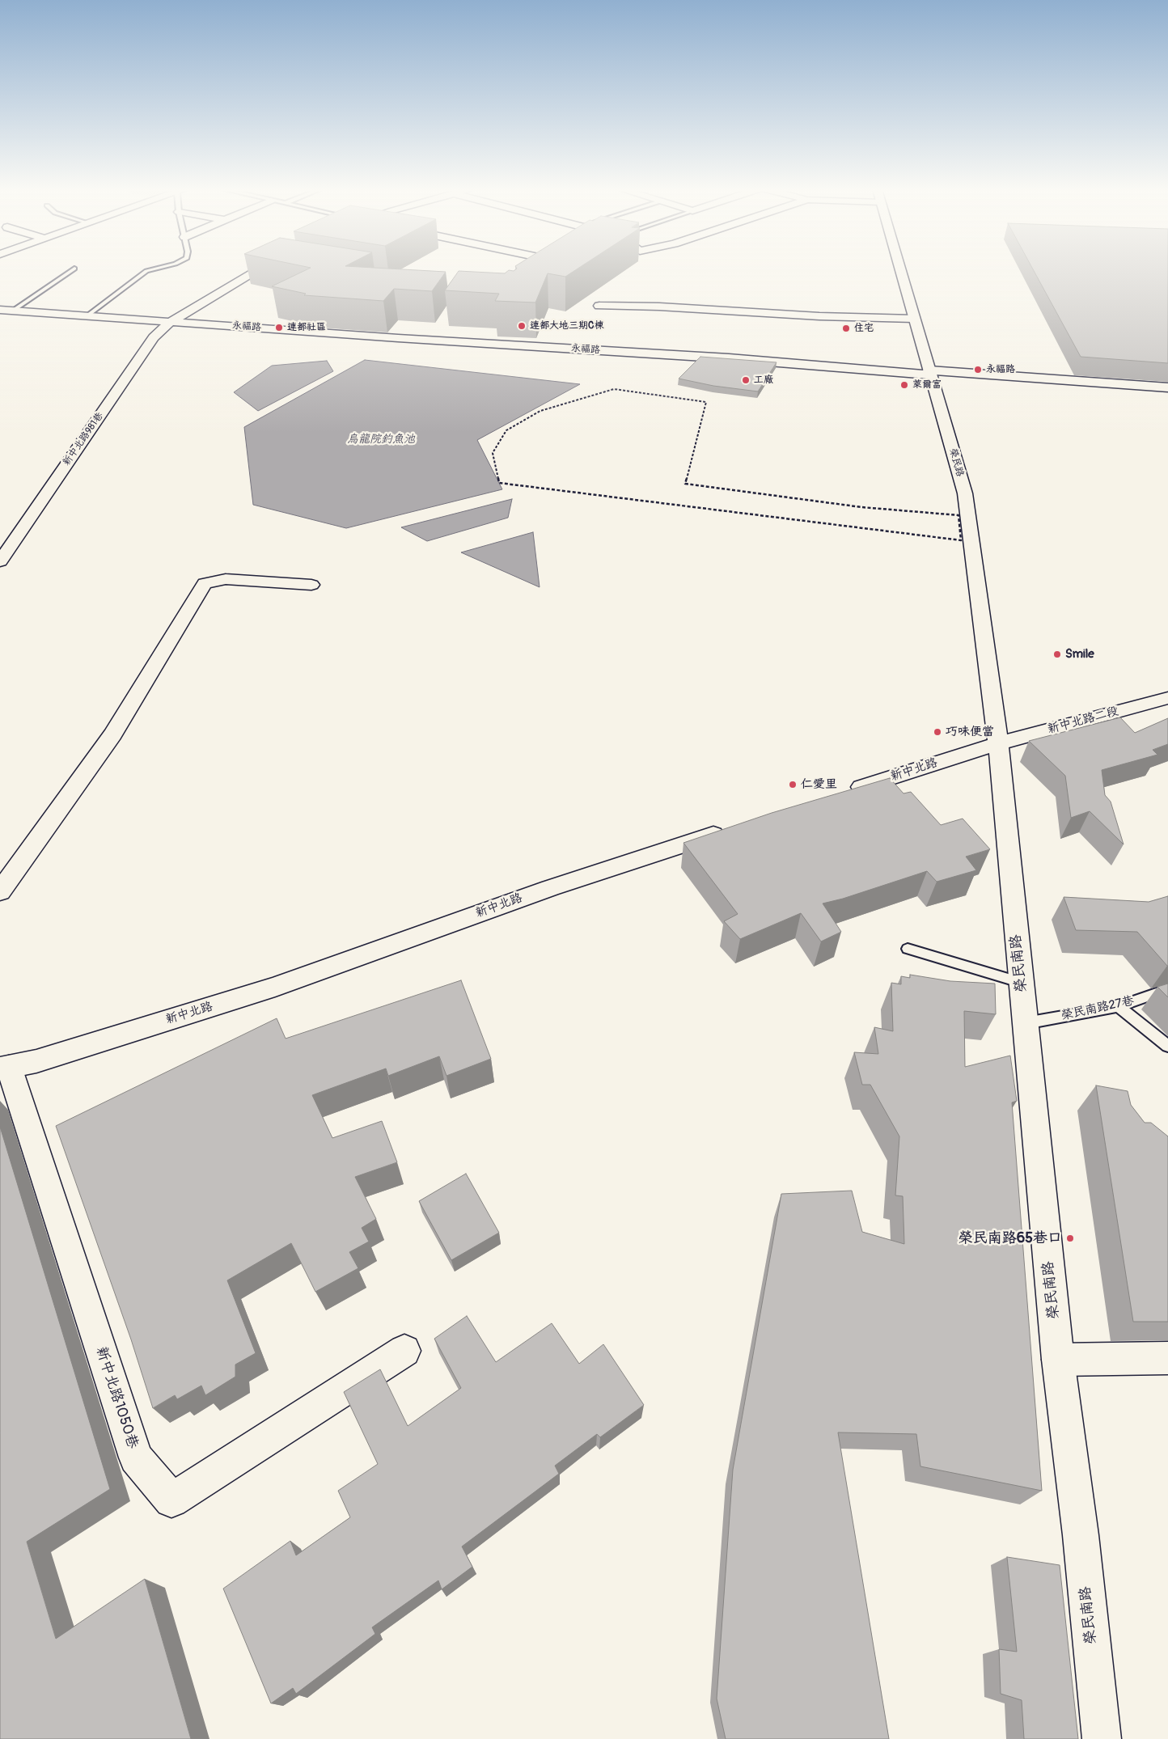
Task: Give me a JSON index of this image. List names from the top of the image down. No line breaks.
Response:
{"streets":{"street":["永福路","新中北路981巷","榮民路","新中北路二段","新中北路","榮民南路","新中北路1050巷"],"lane":["榮民南路27巷"]},"crossings":[["永福路","新中北路981巷"],["永福路","榮民路"],["榮民路","新中北路二段"],["榮民路","新中北路"],["榮民路","榮民南路"],["新中北路二段","新中北路"],["新中北路二段","榮民南路"],["新中北路","榮民南路"],["新中北路","新中北路1050巷"],["榮民南路","榮民南路27巷"]],"water":["烏龍院釣魚池"],"places":["連都大地三期C棟","連都社區","住宅","永福路","工廠","萊爾富","Smile","巧味便當","仁愛里","榮民南路65巷口"]}
